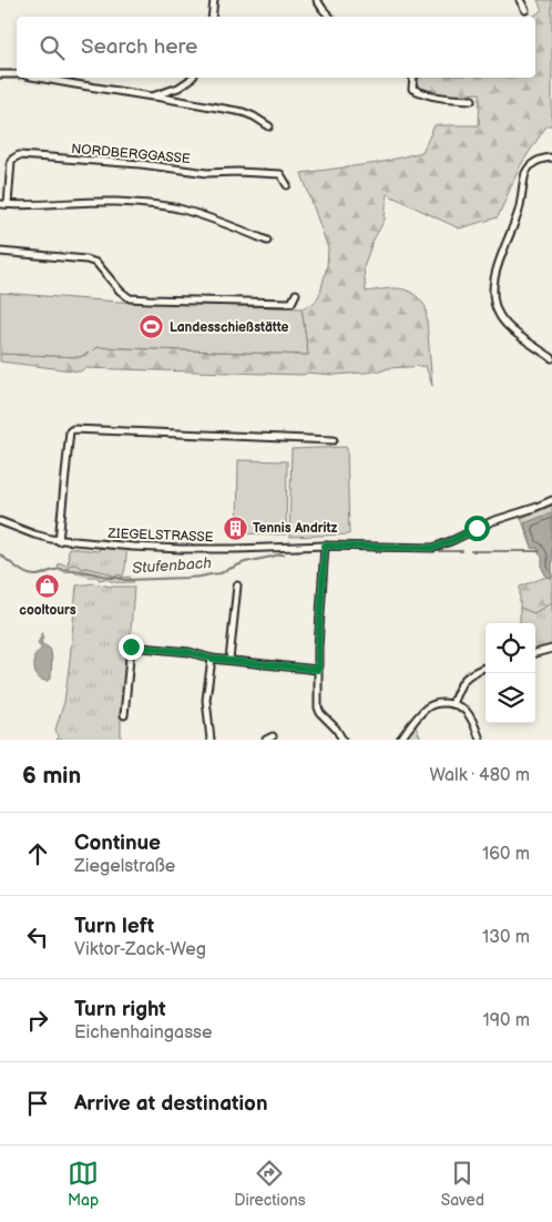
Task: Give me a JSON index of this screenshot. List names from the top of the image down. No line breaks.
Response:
{"streets":{"street":["NORDBERGGASSE","ZIEGELSTRASSE"]},"water":["Stufenbach"],"places":{"sports":["Landesschießstätte"],"building":["Tennis Andritz"],"shop":["cooltours"]},"page":{"search":"Search here","heading":["6 min","Walk · 480 m"],"list":[["Continue","Ziegelstraße","160 m"],["Turn left","Viktor-Zack-Weg","130 m"],["Turn right","Eichenhaingasse","190 m"],"Arrive at destination"],"nav":["Map","Directions","Saved"]}}
